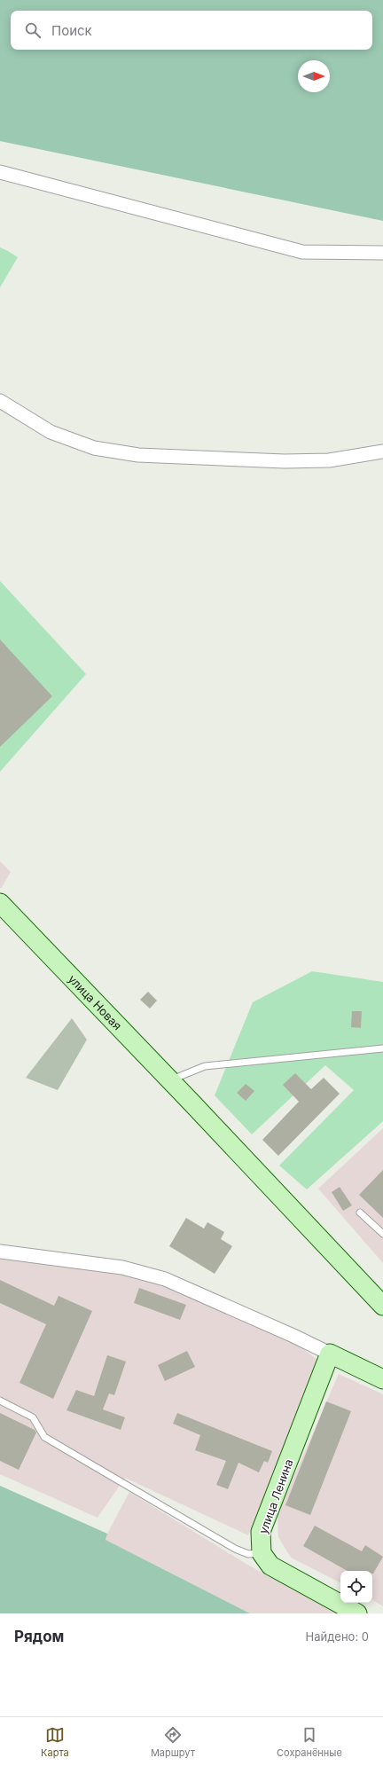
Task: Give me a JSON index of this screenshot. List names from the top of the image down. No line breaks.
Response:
{"streets":{"street":["улица Новая","улица Ленина"]},"north":"right","page":{"search":"Поиск","heading":["Рядом","Найдено: 0"],"nav":["Карта","Маршрут","Сохранённые"]}}
